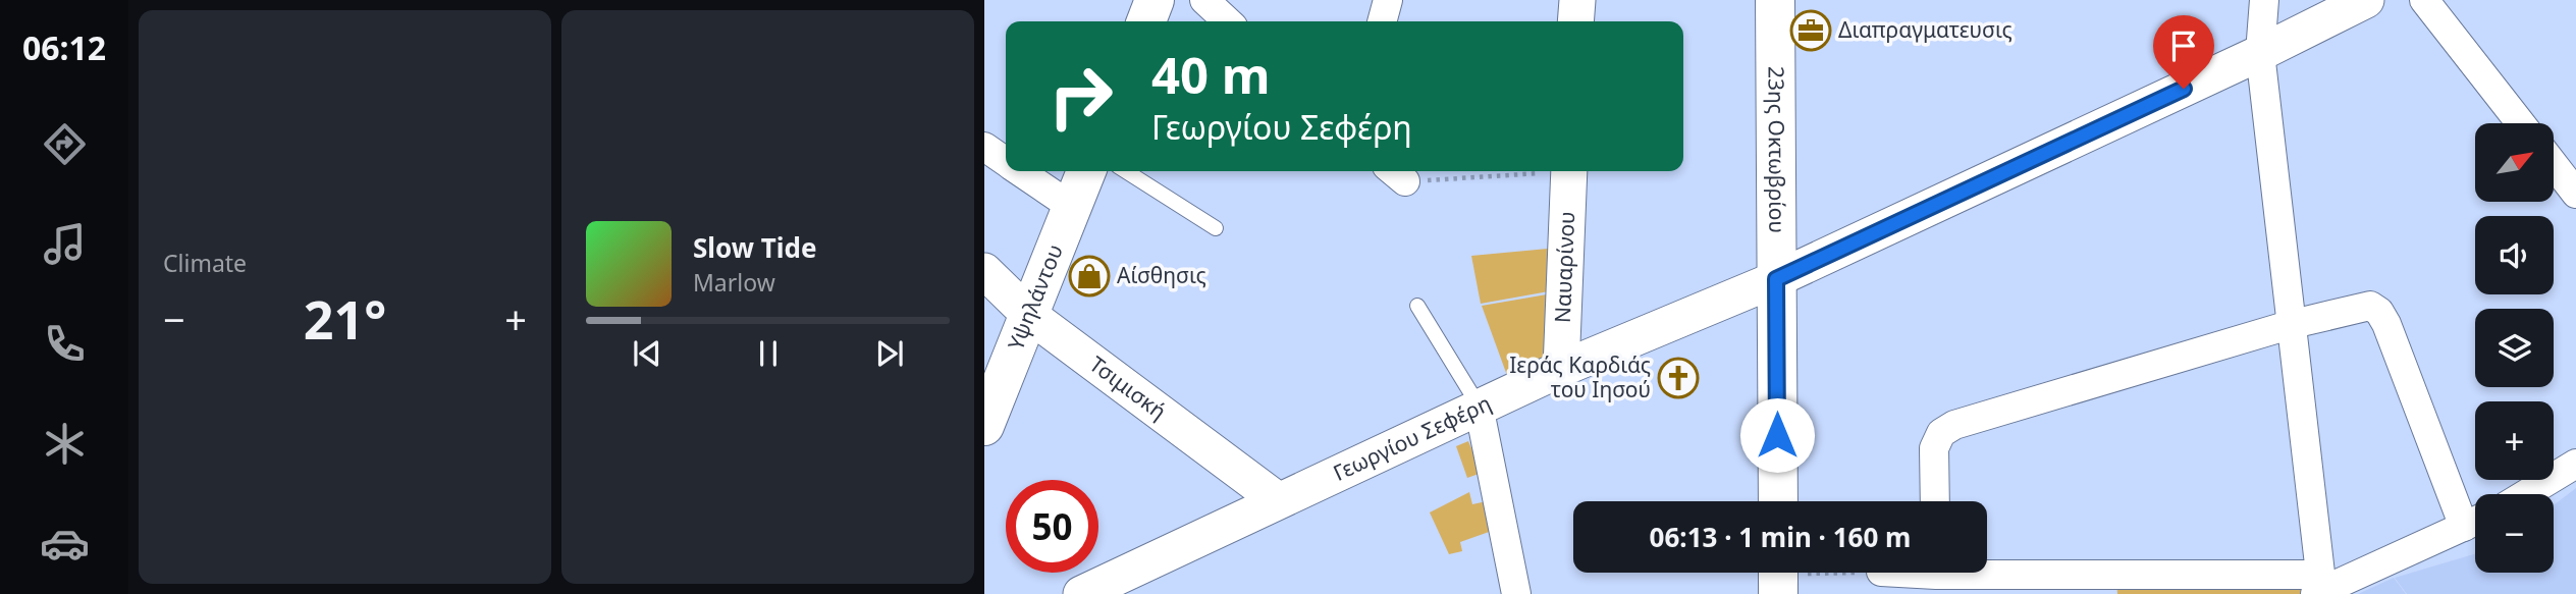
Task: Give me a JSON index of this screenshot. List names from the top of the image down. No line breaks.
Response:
{"streets":{"main road":["23ης Οκτωβρίου","Υψηλάντου"],"street":["Ναυαρίνου","Τσιμισκή","Γεωργίου Σεφέρη"]},"crossings":[["23ης Οκτωβρίου","Γεωργίου Σεφέρη"],["Ναυαρίνου","Γεωργίου Σεφέρη"],["Υψηλάντου","Τσιμισκή"],["Τσιμισκή","Γεωργίου Σεφέρη"]],"places":{"office":["Διαπραγματευσις"],"shop":["Αίσθησις"],"church":["Ιεράς Καρδιάς του Ιησού"]},"north":"top right","page":{"tabs":"06:12","tile":"Climate","turn":["40 m","Γεωργίου Σεφέρη"],"map_buttons":["+","−"],"song":["Slow Tide","Marlow"],"heat":["−","21°","+"],"limit":"50","trip":"06:13 · 1 min · 160 m"}}
